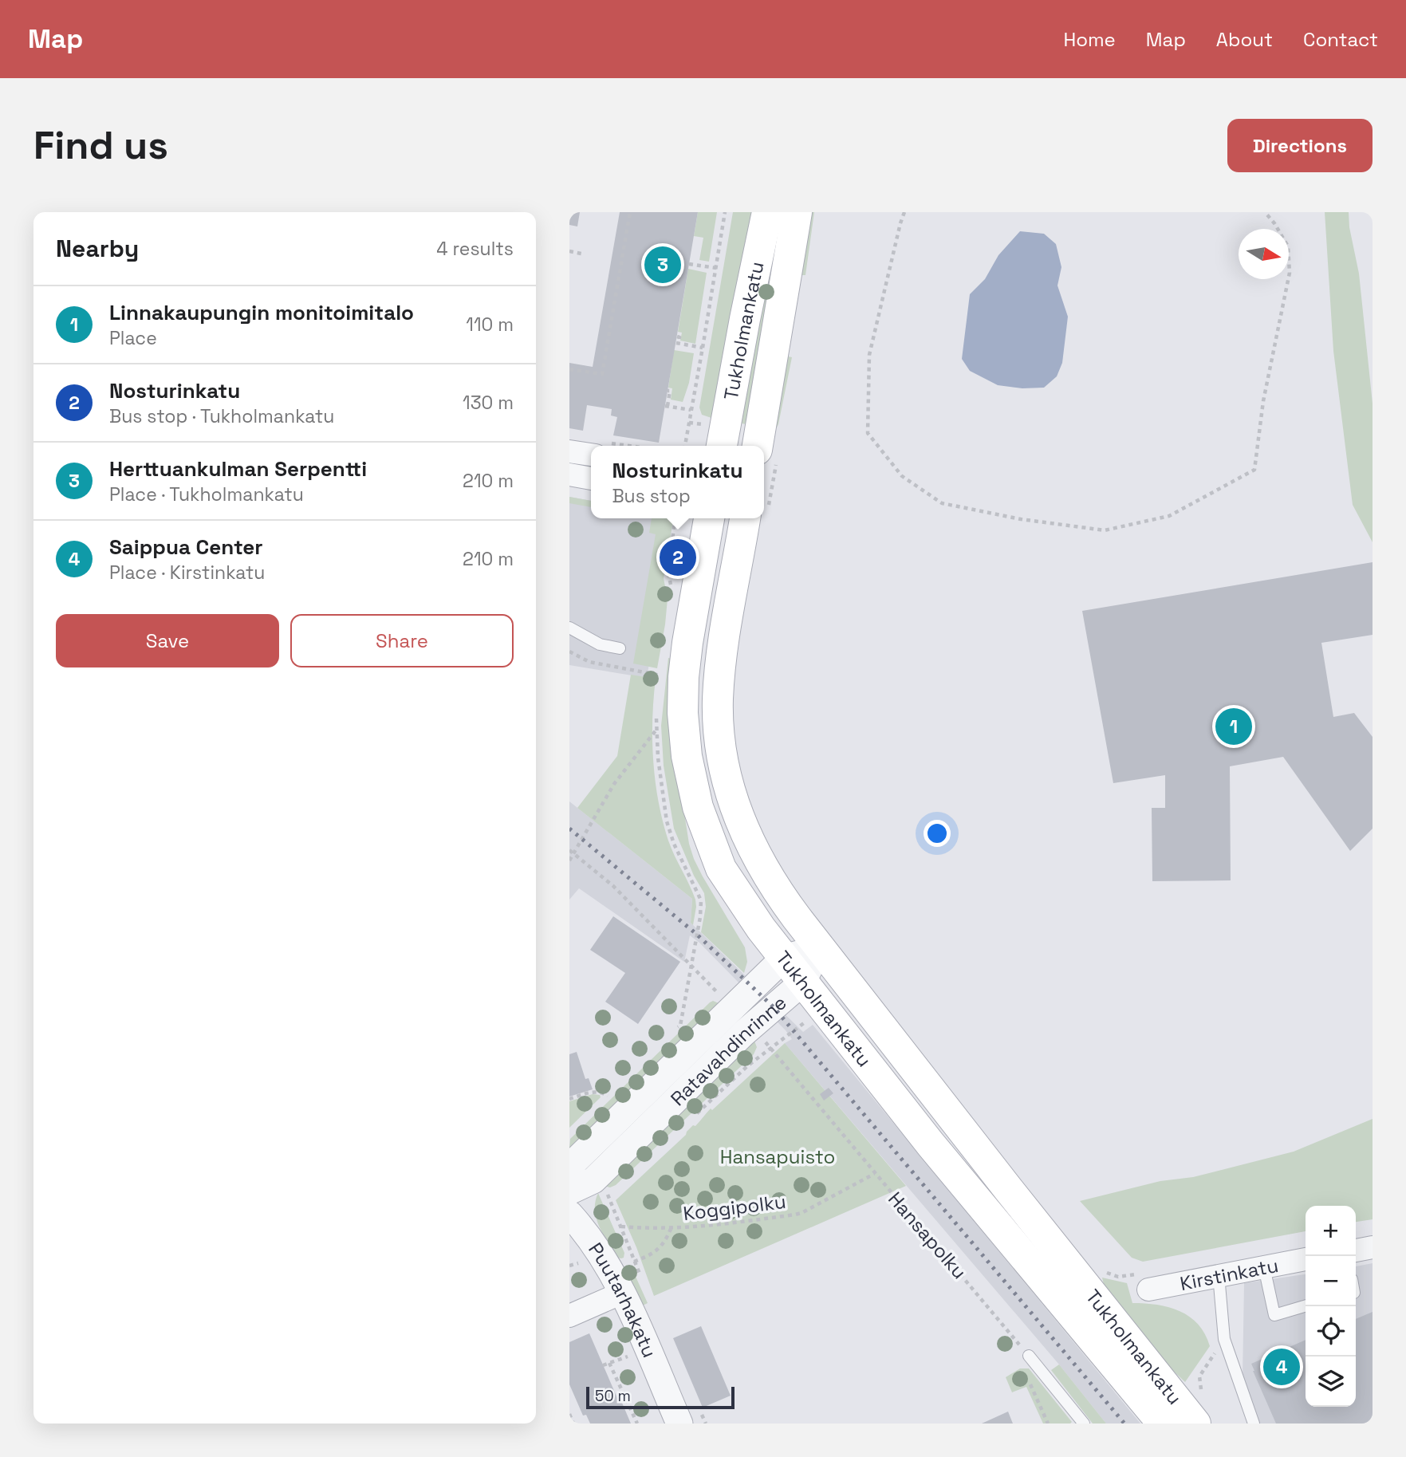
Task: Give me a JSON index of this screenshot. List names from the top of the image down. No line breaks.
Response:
{"streets":{"main road":["Tukholmankatu"],"street":["Ratavahdinrinne","Kirstinkatu","Puutarhakatu"],"path":["Koggipolku","Hansapolku"]},"crossings":[["Tukholmankatu","Ratavahdinrinne"],["Koggipolku","Hansapolku"]],"parks":["Hansapuisto"],"scale_bar":"50 m","north":"right","page":{"header":"Map","nav":["Home","Map","About","Contact"],"buttons":["Directions",["Save","Share"]],"title":"Find us","heading":["Nearby","4 results"],"pins":["3","2","1","4"],"list":[{"mark":"1","name":"Linnakaupungin monitoimitalo","note":"Place","value":"110 m"},{"mark":"2","name":"Nosturinkatu","note":"Bus stop · Tukholmankatu","value":"130 m"},{"mark":"3","name":"Herttuankulman Serpentti","note":"Place · Tukholmankatu","value":"210 m"},{"mark":"4","name":"Saippua Center","note":"Place · Kirstinkatu","value":"210 m"}],"popup":["Nosturinkatu","Bus stop"],"map_buttons":["+","−"],"scale":"50 m"}}
